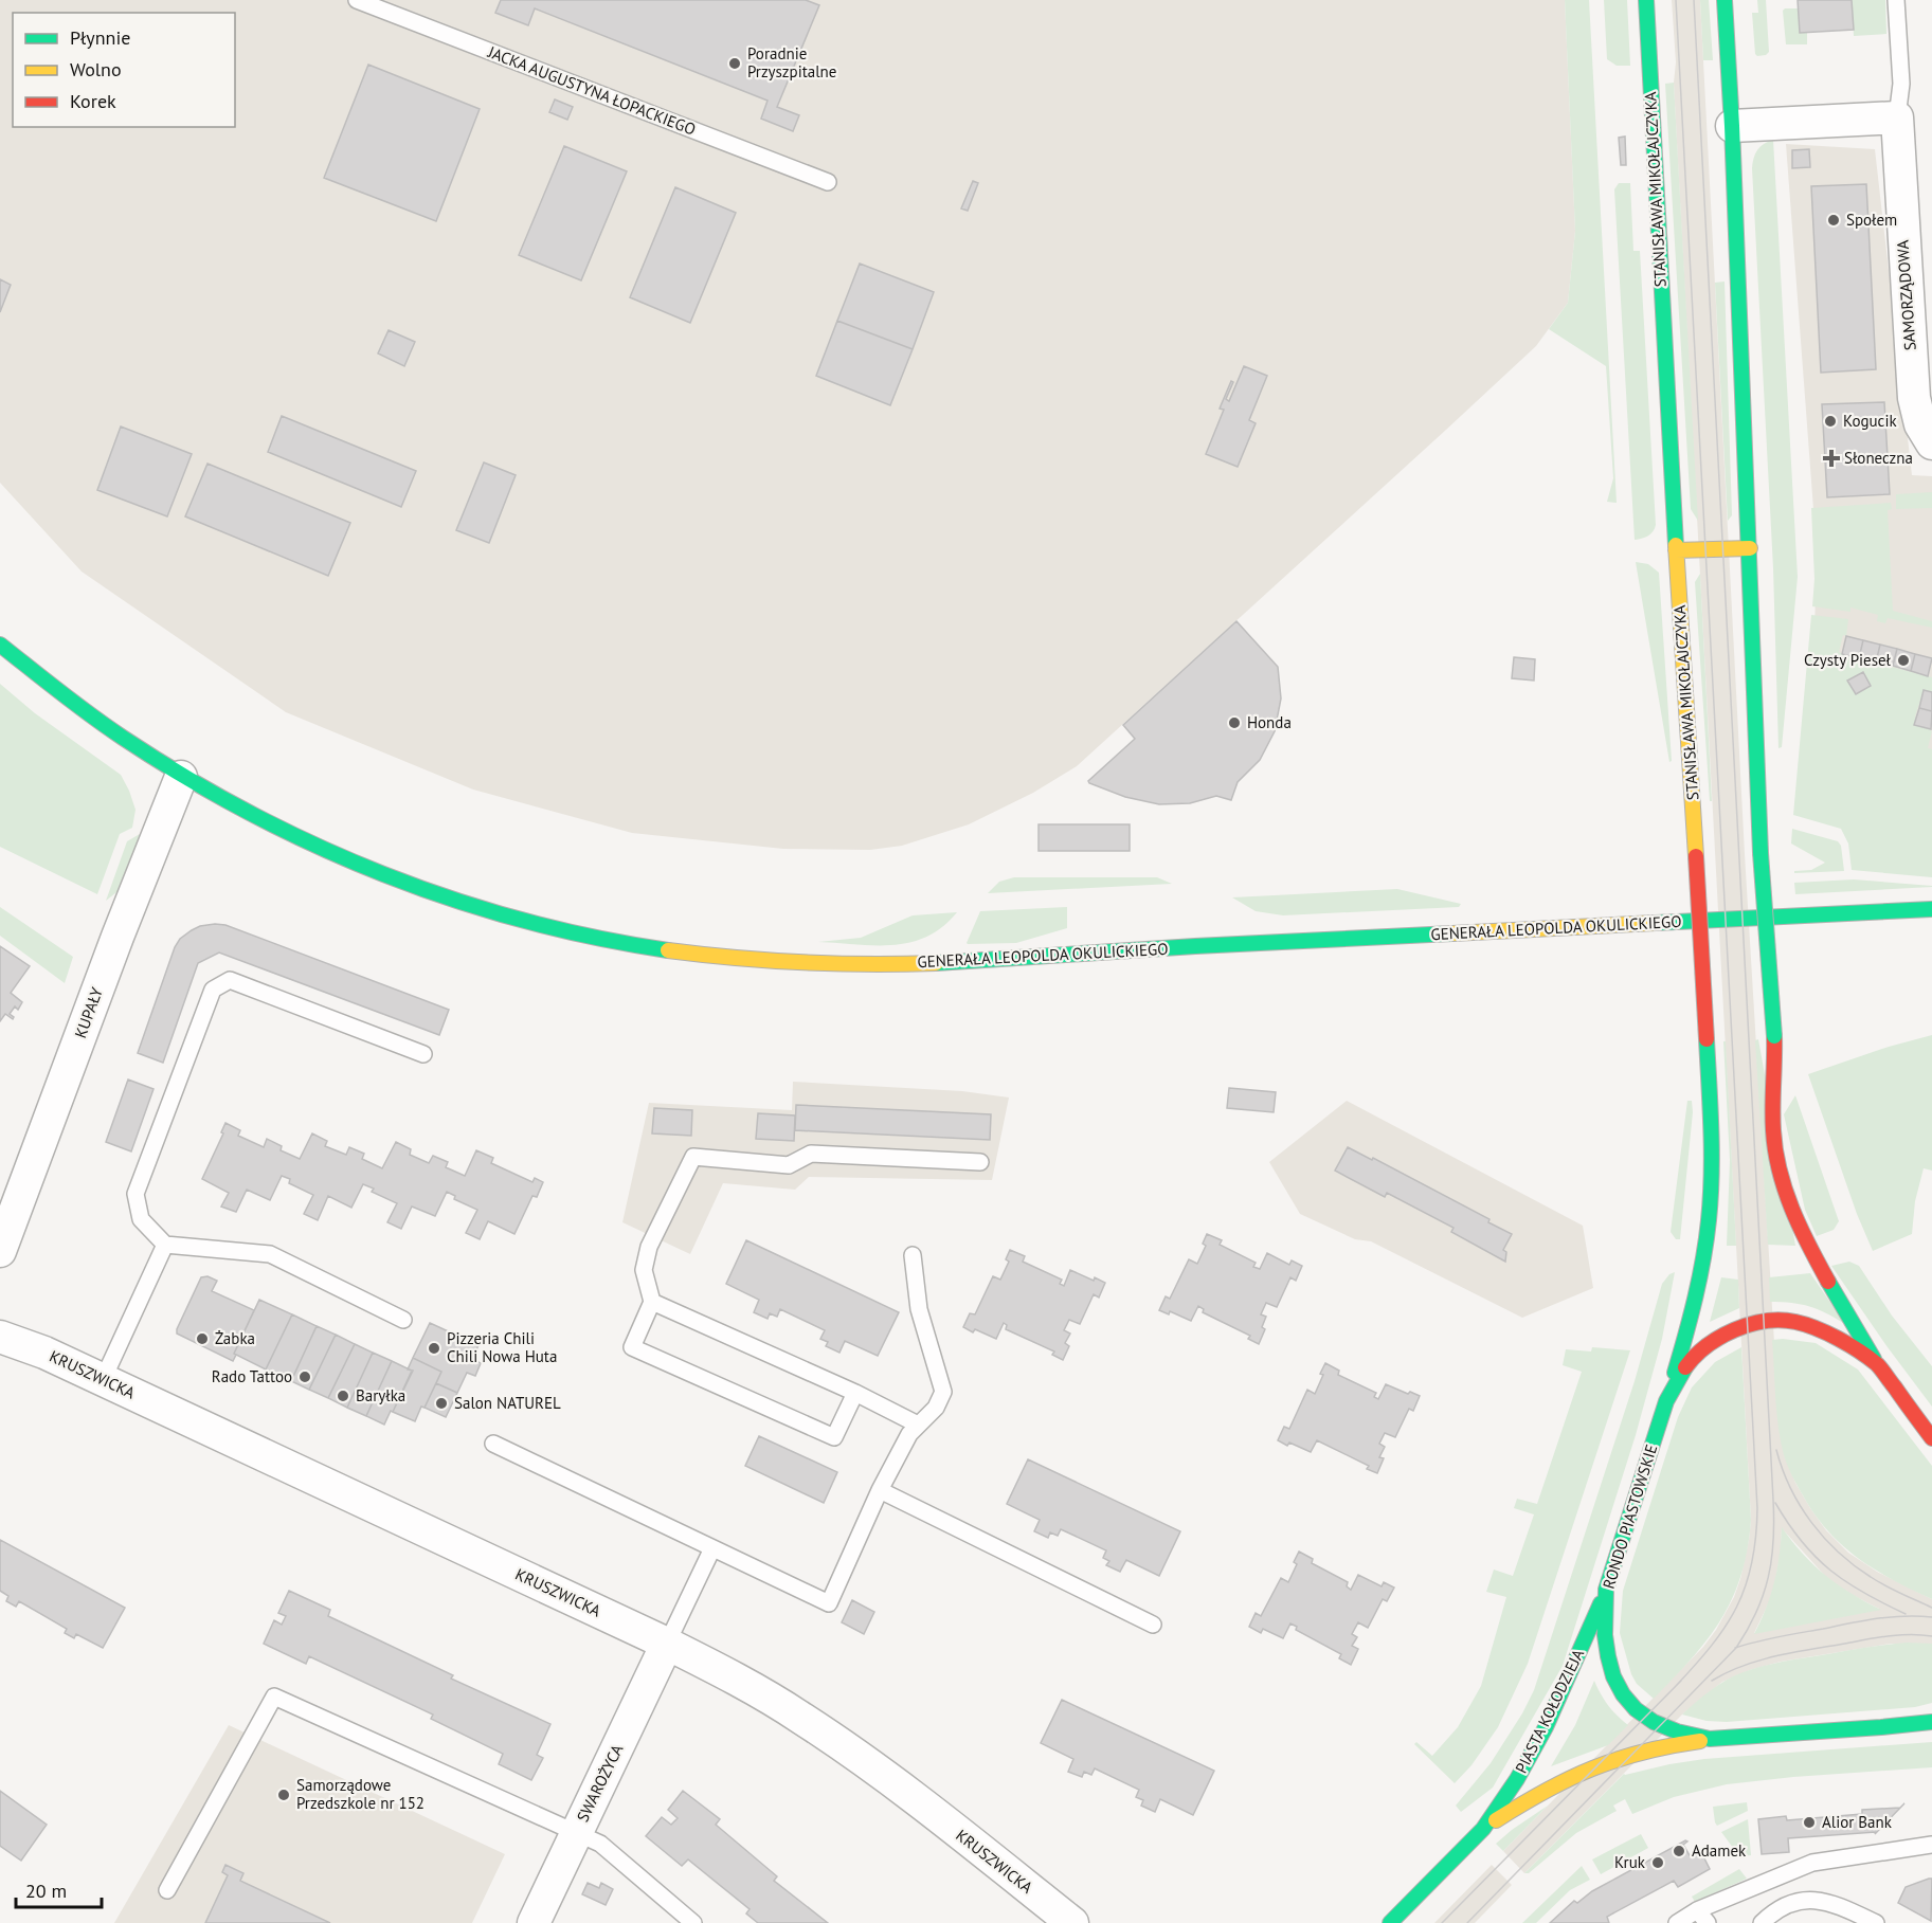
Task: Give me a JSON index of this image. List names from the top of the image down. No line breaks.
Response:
{"streets":{"street":["STANISŁAWA MIKOŁAJCZYKA","SAMORZĄDOWA","GENERAŁA LEOPOLDA OKULICKIEGO","KUPAŁY","KRUSZWICKA","RONDO PIASTOWSKIE","PIASTA KOŁODZIEJA","SWAROŻYCA"],"lane":["JACKA AUGUSTYNA ŁOPACKIEGO"]},"crossings":[["STANISŁAWA MIKOŁAJCZYKA","RONDO PIASTOWSKIE"],["GENERAŁA LEOPOLDA OKULICKIEGO","KUPAŁY"],["KRUSZWICKA","SWAROŻYCA"],["RONDO PIASTOWSKIE","PIASTA KOŁODZIEJA"]],"places":{"other":["Poradnie Przyszpitalne","Społem","Kogucik","Czysty Pieseł","Honda","Żabka","Pizzeria Chili Chili Nowa Huta","Rado Tattoo","Baryłka","Salon NATUREL","Samorządowe Przedszkole nr 152","Alior Bank","Adamek","Kruk"],"health":["Słoneczna"]},"legend":["Płynnie","Wolno","Korek"],"scale_bar":"20 m"}
